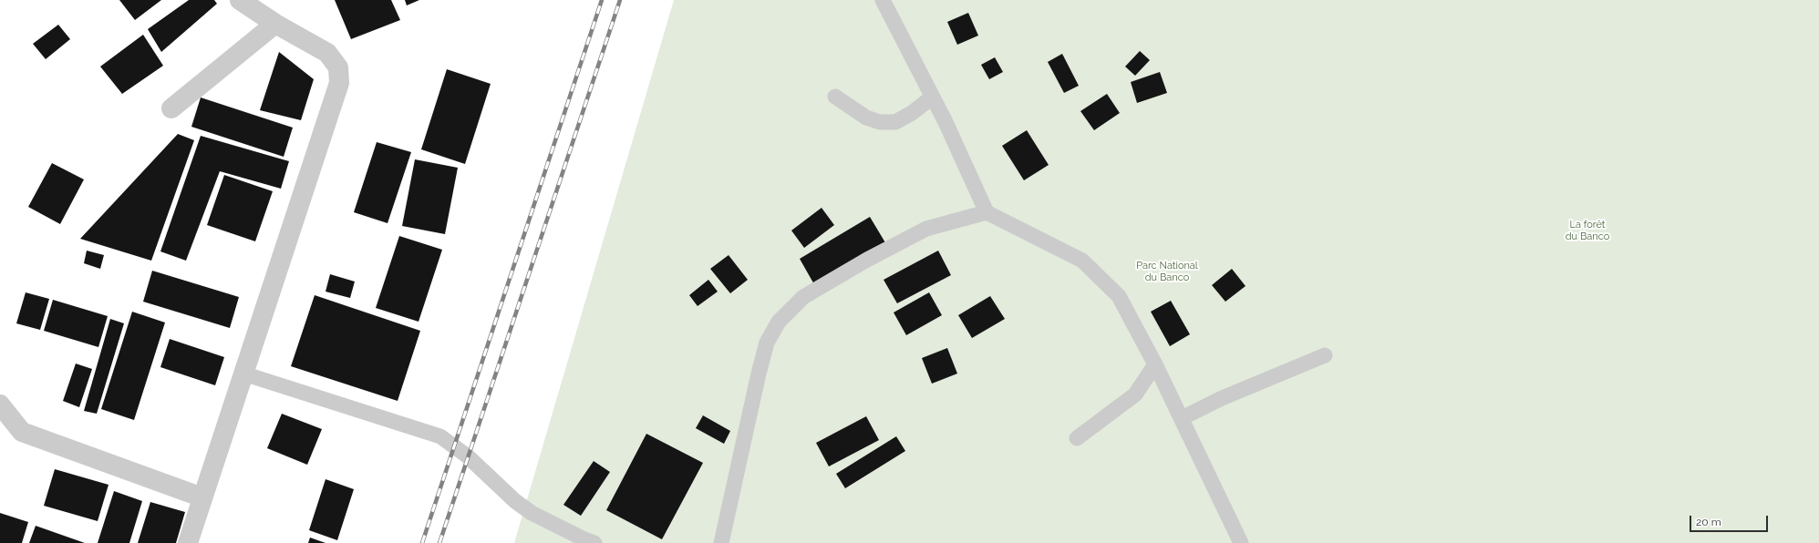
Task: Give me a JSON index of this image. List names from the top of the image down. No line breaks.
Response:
{"parks":["La forêt du Banco","Parc National du Banco"],"scale_bar":"20 m"}
